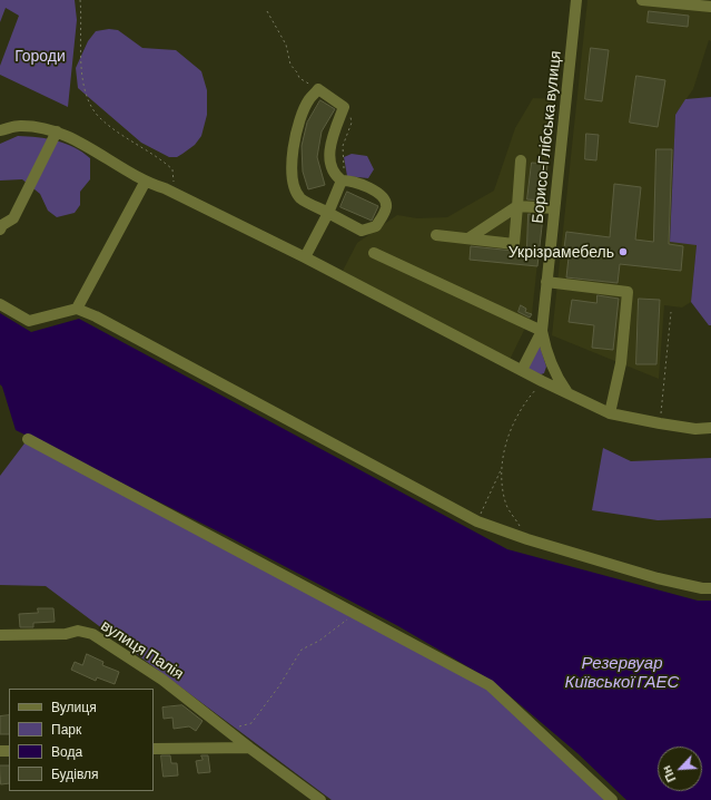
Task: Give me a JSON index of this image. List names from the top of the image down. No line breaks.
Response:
{"streets":{"street":["Борисо-Глібська вулиця","вулиця Палія"]},"water":["Резервуар Київської ГАЕС"],"parks":["Городи"],"places":["Укрізрамебель"],"legend":["Вулиця","Парк","Вода","Будівля"],"north":"bottom left"}
